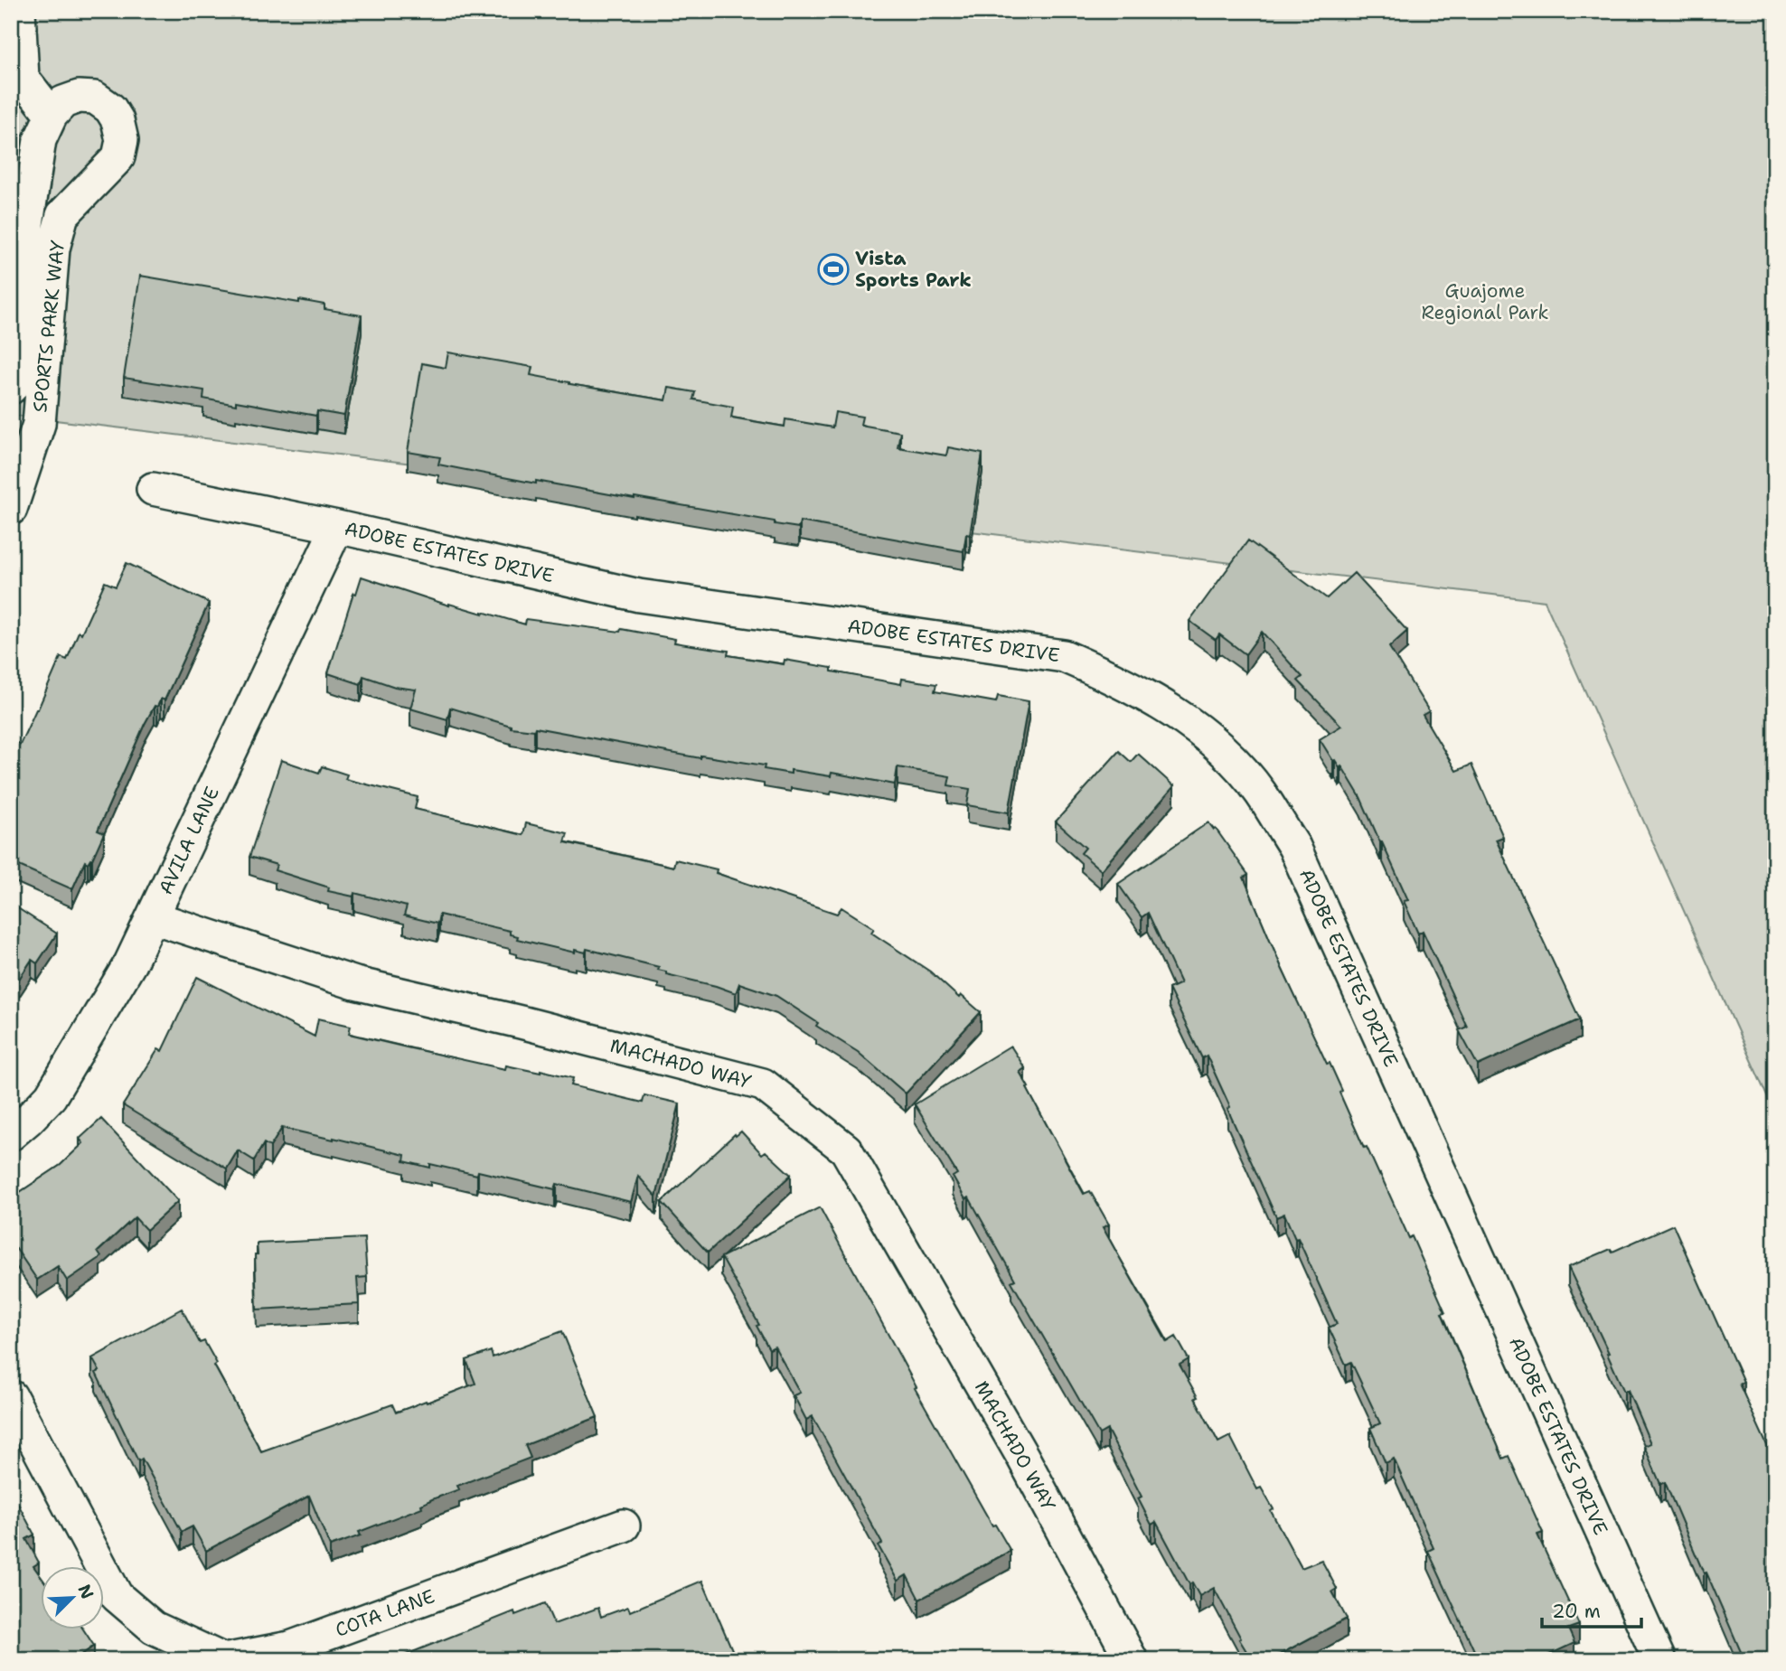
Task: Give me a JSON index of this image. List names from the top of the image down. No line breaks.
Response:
{"streets":{"street":["SPORTS PARK WAY","ADOBE ESTATES DRIVE","AVILA LANE","MACHADO WAY","COTA LANE"]},"crossings":[["ADOBE ESTATES DRIVE","AVILA LANE"],["AVILA LANE","MACHADO WAY"]],"parks":["Guajome Regional Park"],"places":{"sports":["Vista Sports Park"]},"scale_bar":"20 m","north":"top right"}
